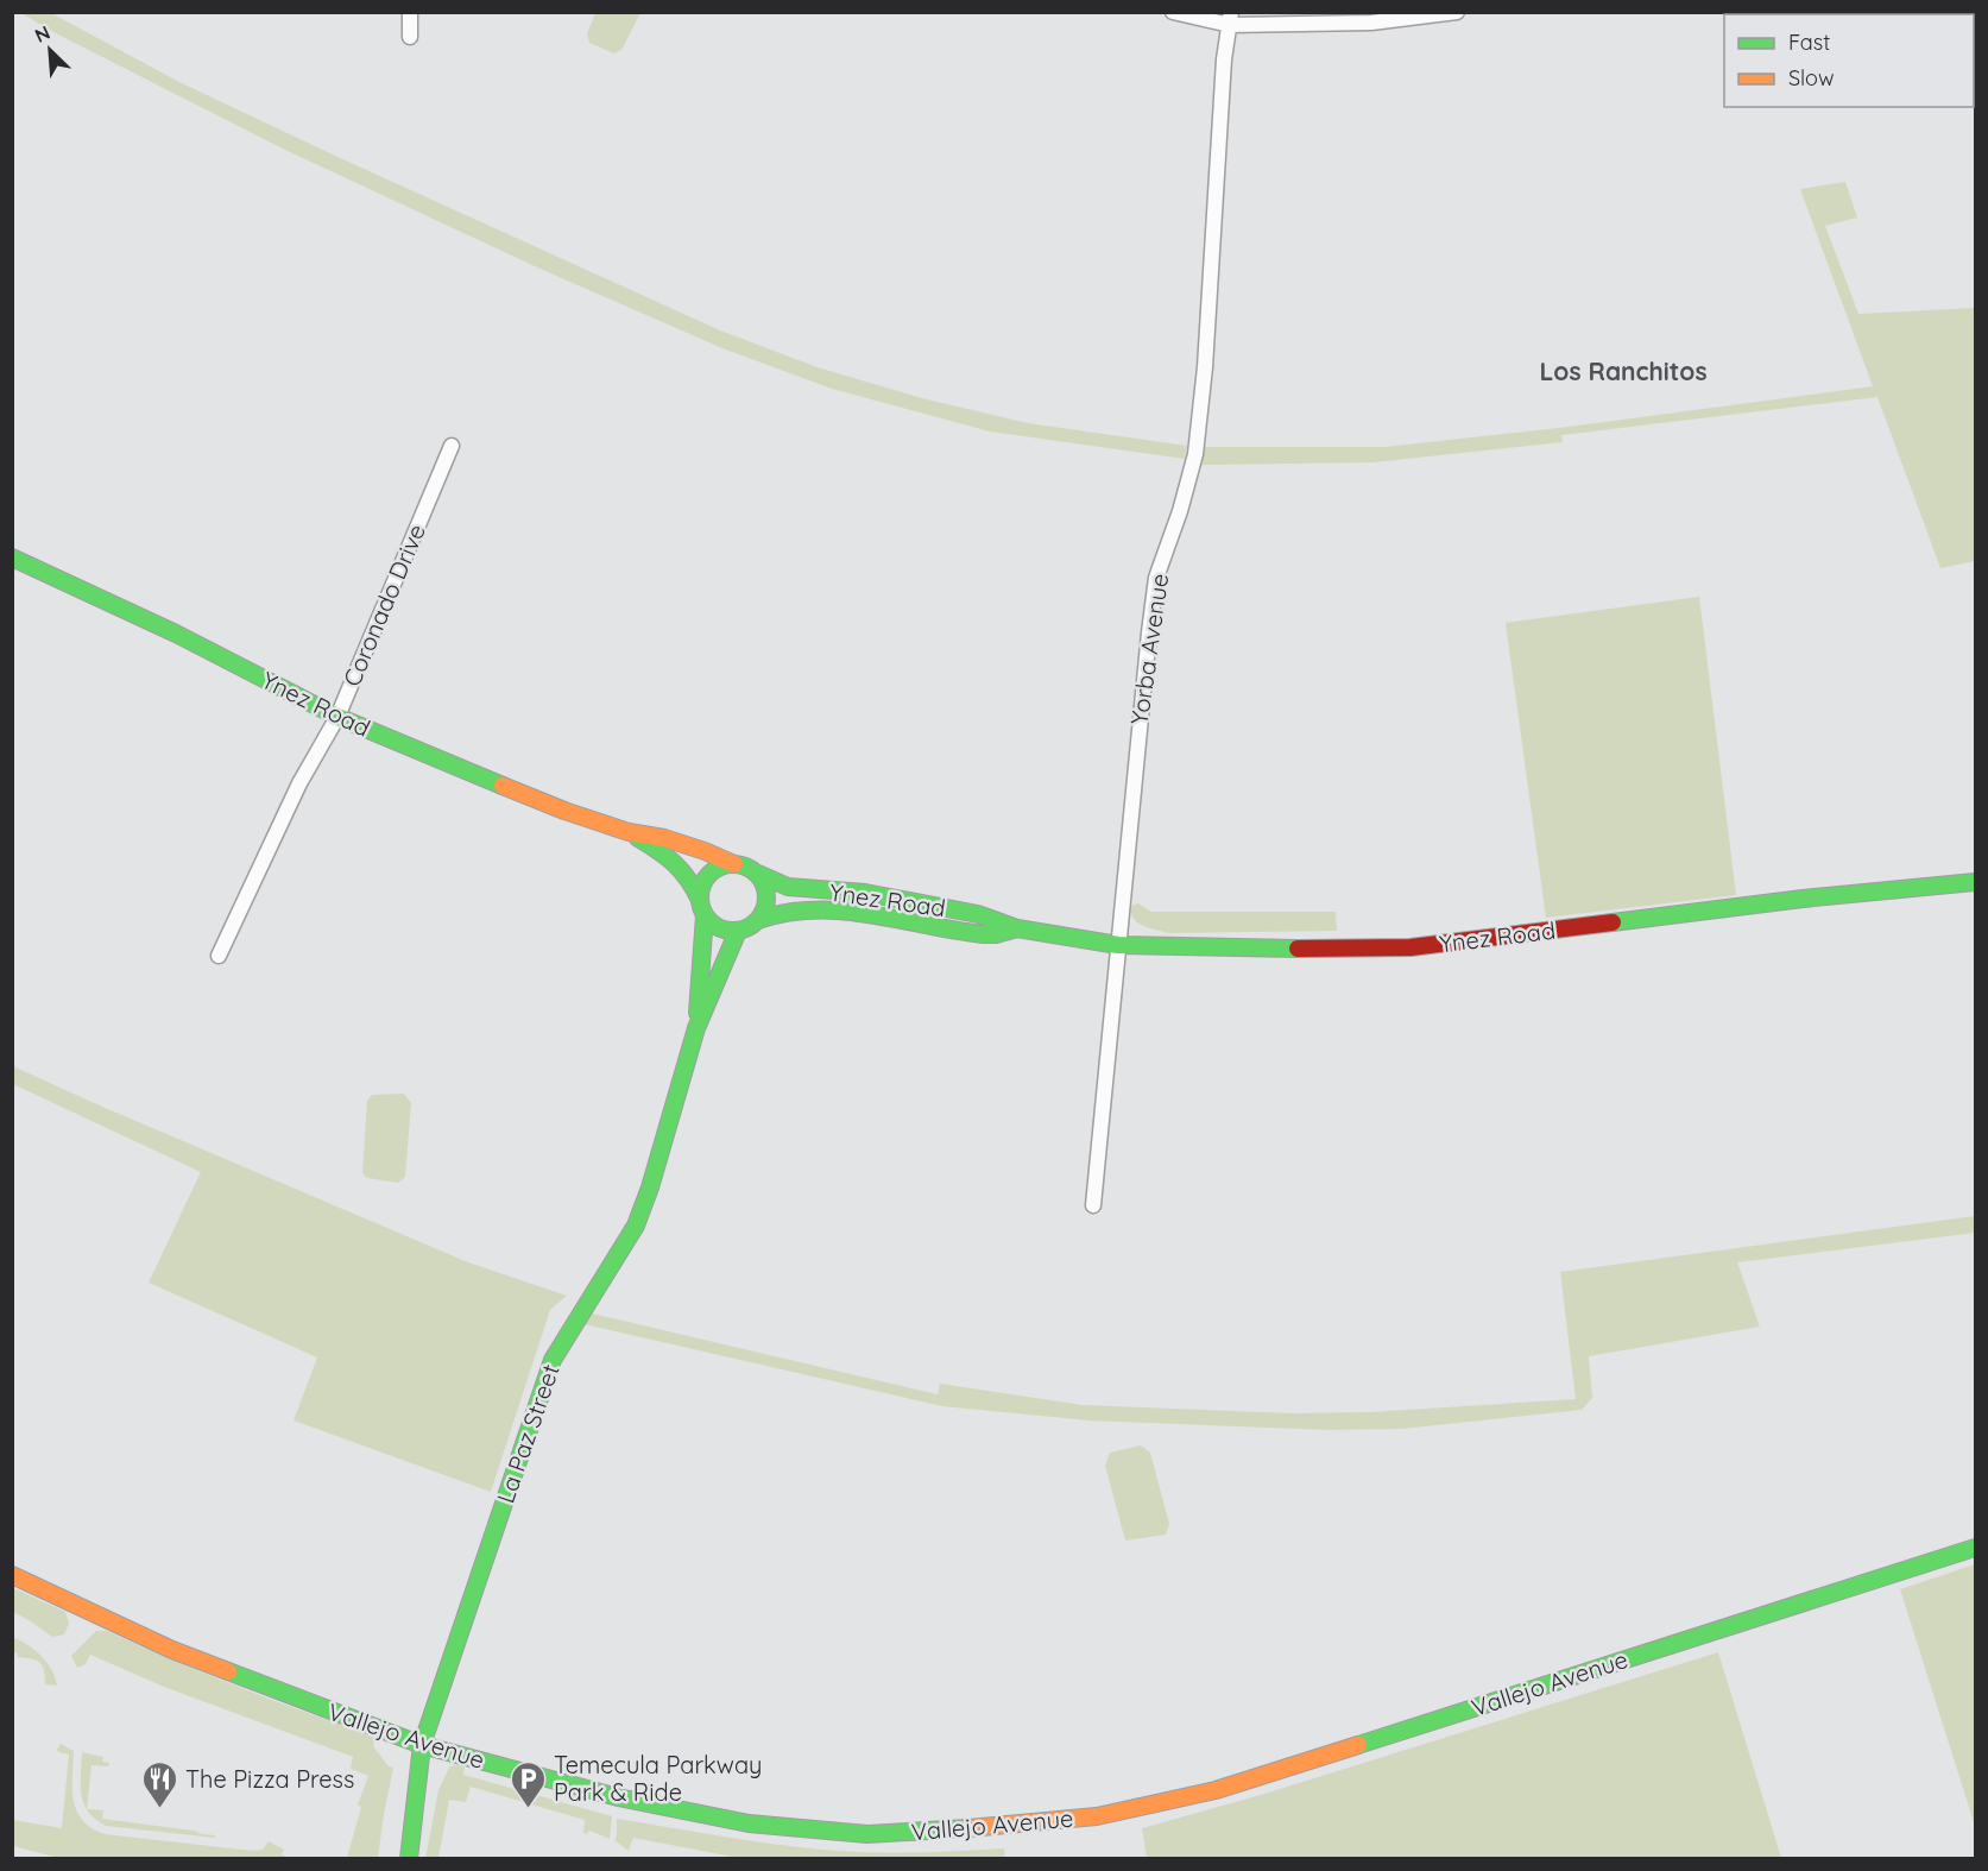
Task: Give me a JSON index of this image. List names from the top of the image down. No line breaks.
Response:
{"streets":{"main road":["Ynez Road","La Paz Street","Vallejo Avenue"],"street":["Coronado Drive","Yorba Avenue"]},"crossings":[["Coronado Drive","Ynez Road"],["Yorba Avenue","Ynez Road"],["Ynez Road","La Paz Street"],["La Paz Street","Vallejo Avenue"]],"districts":["Los Ranchitos"],"places":{"restaurant":["The Pizza Press"],"parking":["Temecula Parkway Park & Ride"]},"legend":["Fast","Slow"],"north":"top left"}
